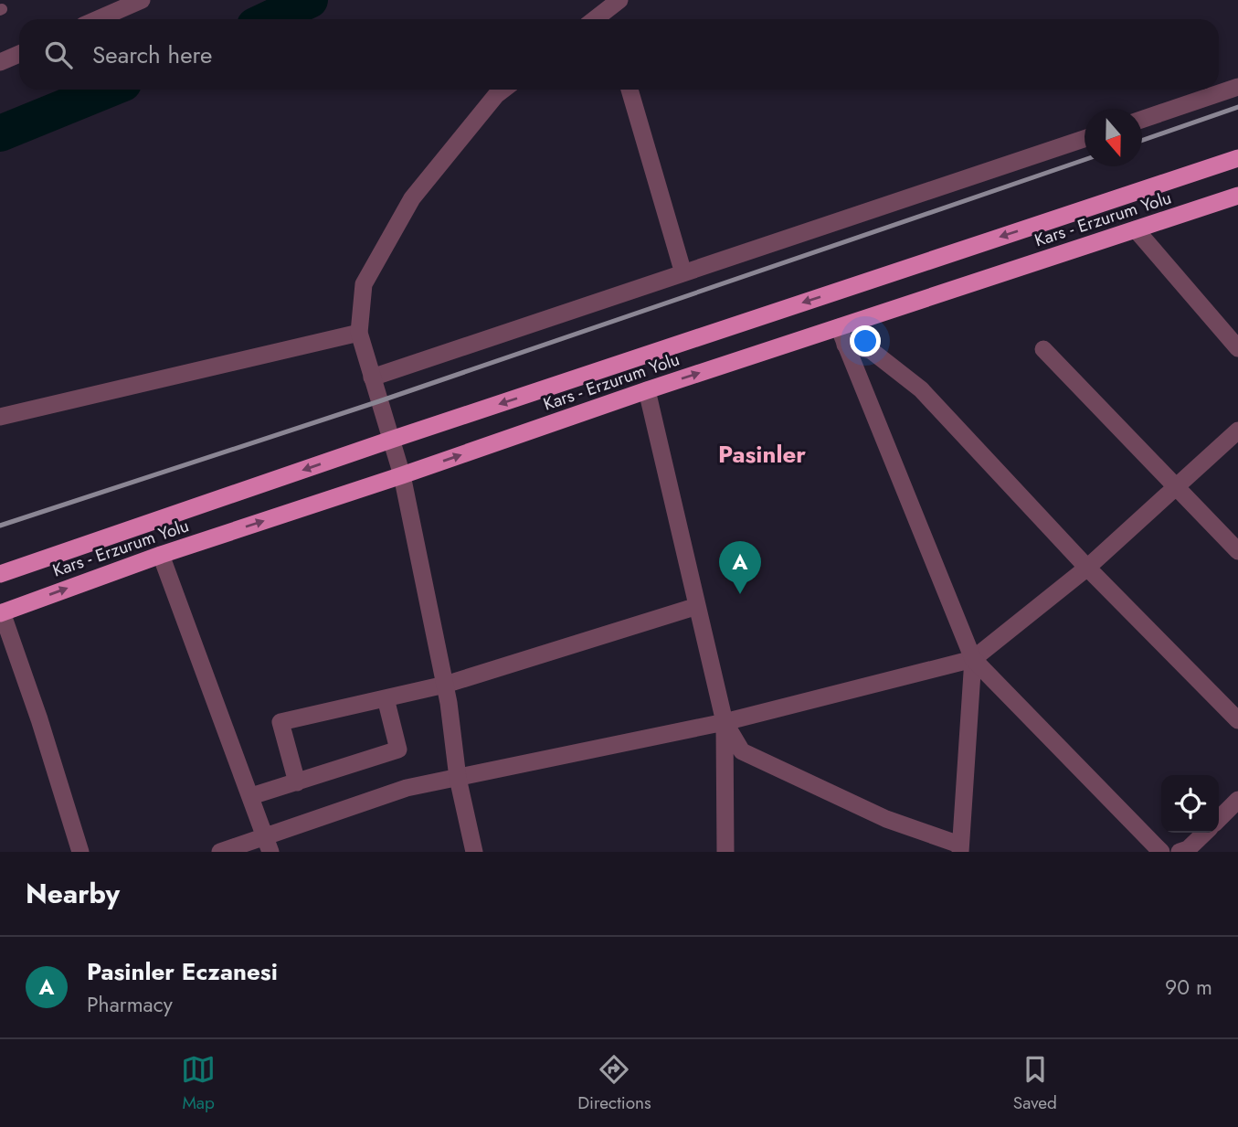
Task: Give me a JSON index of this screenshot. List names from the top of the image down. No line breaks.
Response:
{"streets":{"highway":["Kars - Erzurum Yolu"]},"districts":["Pasinler"],"north":"bottom","page":{"search":"Search here","pins":"A","heading":"Nearby","list":[{"mark":"A","name":"Pasinler Eczanesi","note":"Pharmacy","value":"90 m"}],"nav":["Map","Directions","Saved"]}}
